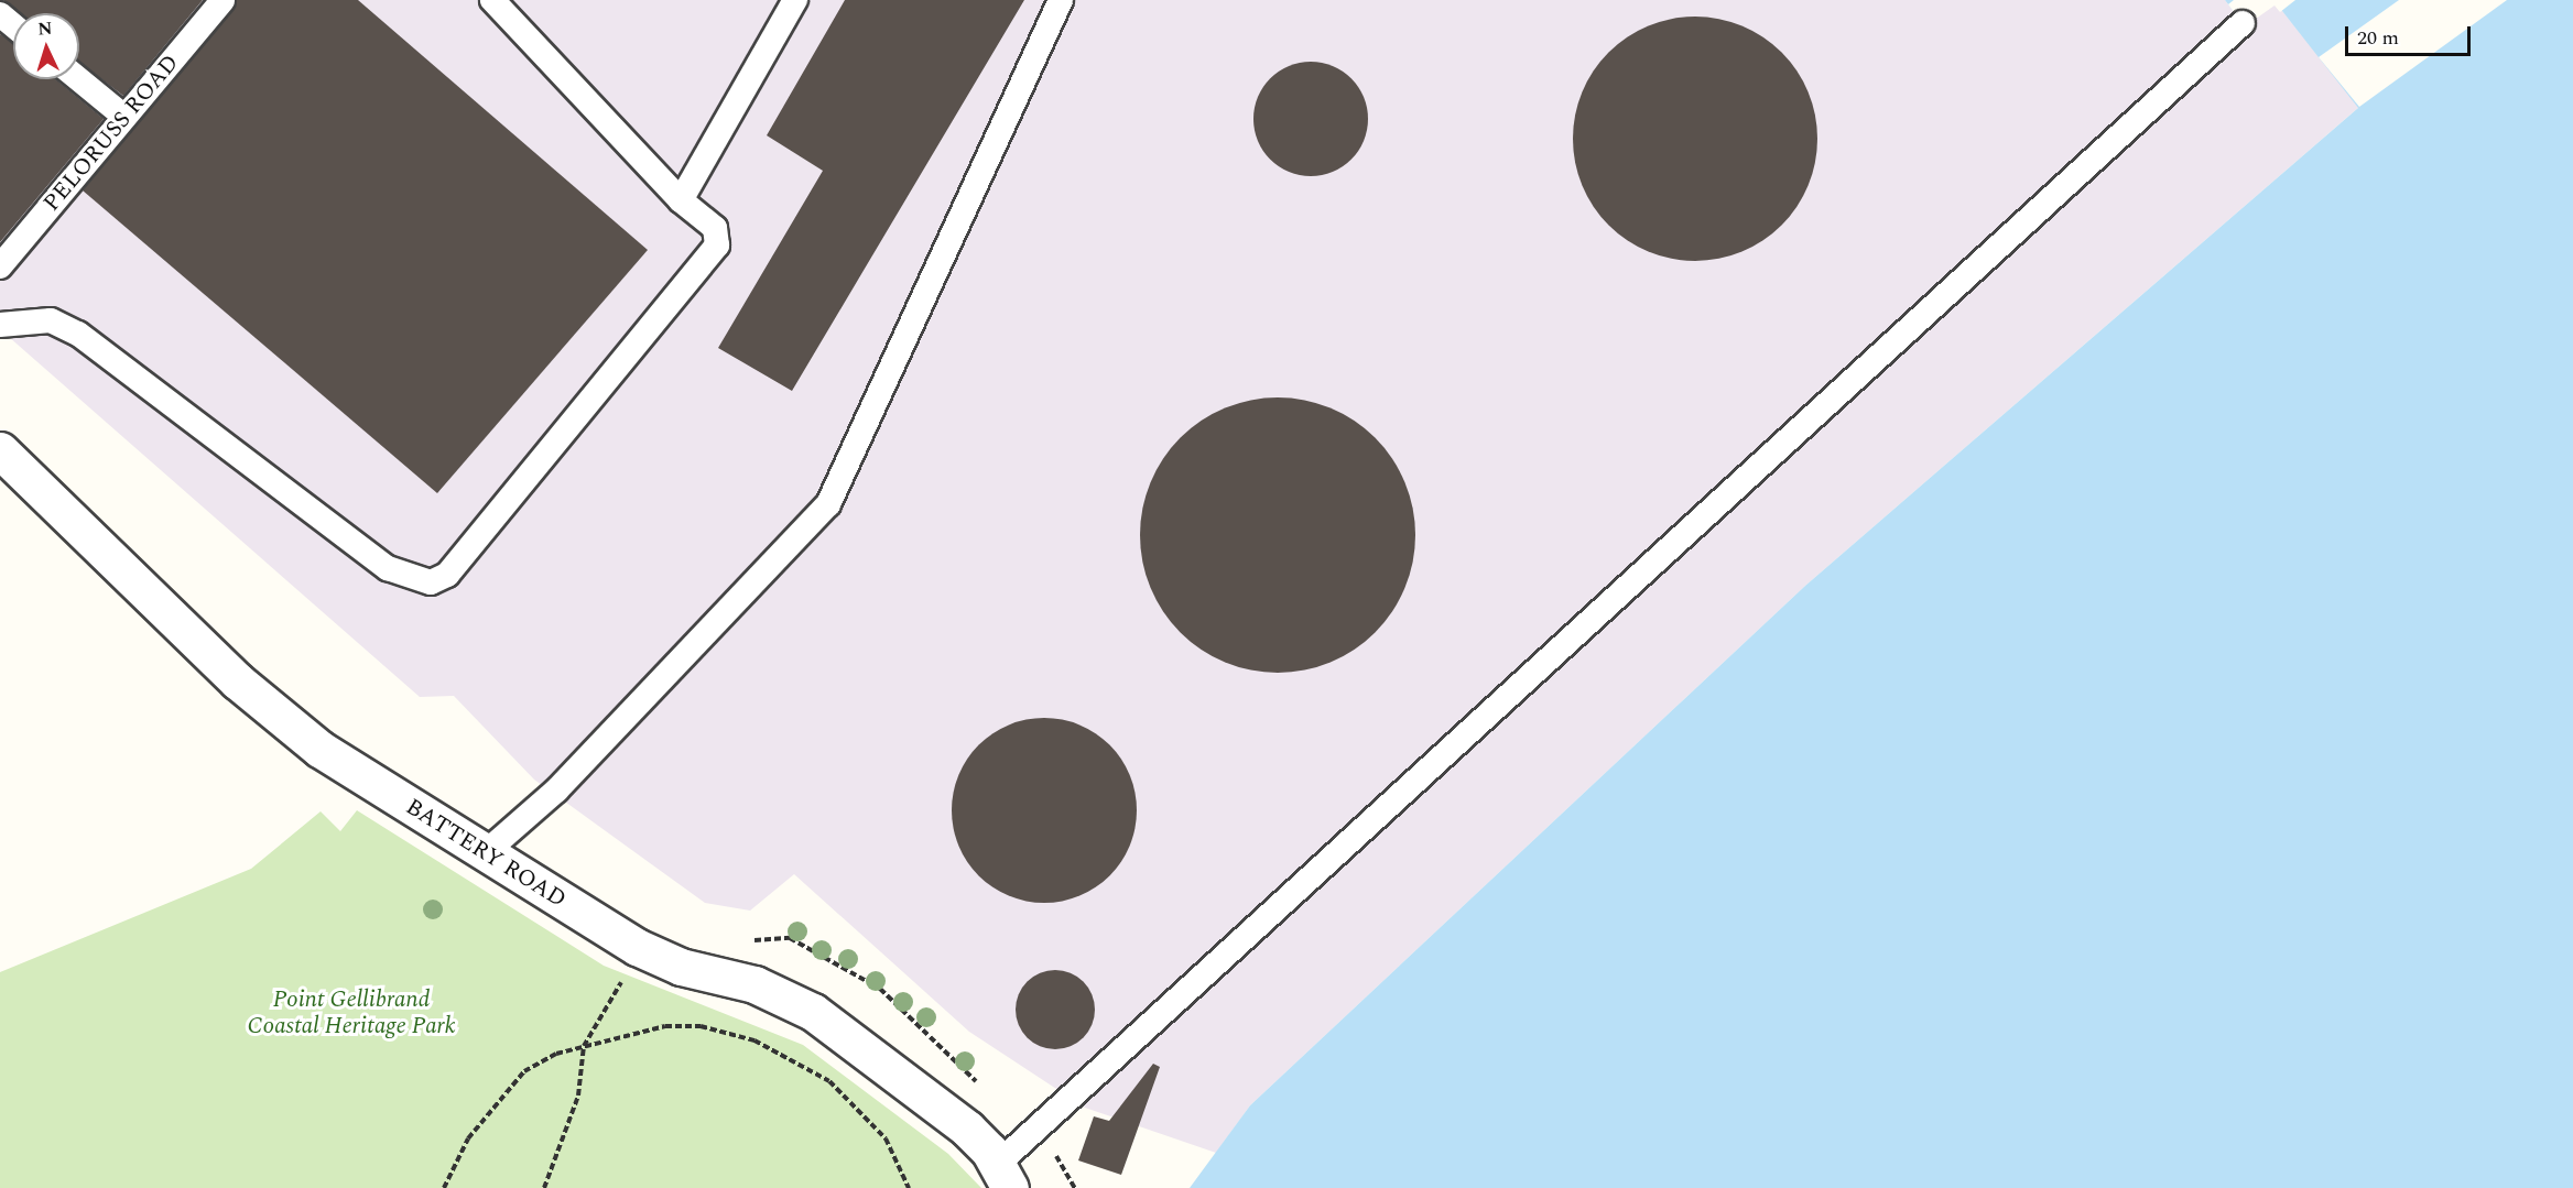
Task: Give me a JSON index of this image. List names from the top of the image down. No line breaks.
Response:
{"streets":{"street":["BATTERY ROAD"],"lane":["PELORUSS ROAD"]},"parks":["Point Gellibrand Coastal Heritage Park"],"scale_bar":"20 m","north":"top"}
